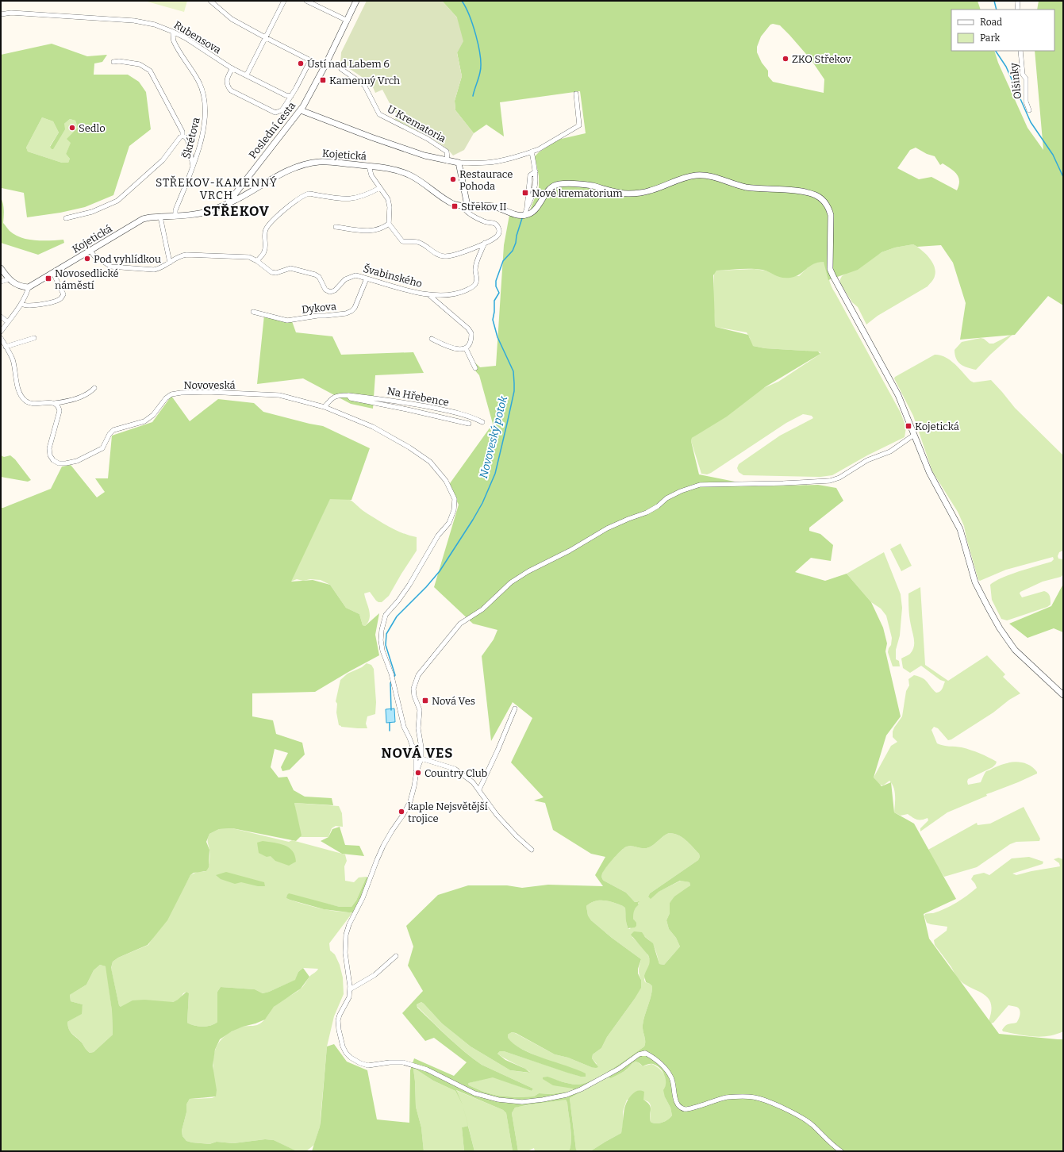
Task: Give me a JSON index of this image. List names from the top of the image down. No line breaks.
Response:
{"streets":{"street":["Rubensova","Olšinky","U Krematoria","Poslední cesta","Škrétova","Kojetická","Švabinského","Dykova","Novoveská","Na Hřebence"]},"crossings":[["Rubensova","Škrétova"],["Poslední cesta","Kojetická"],["Škrétova","Kojetická"],["Kojetická","Švabinského"],["Švabinského","Dykova"],["Novoveská","Na Hřebence"]],"districts":["STŘEKOV-KAMENNÝ VRCH","STŘEKOV","NOVÁ VES"],"water":["Novoveský potok"],"places":{"other":["ZKO Střekov","Ústí nad Labem 6","Sedlo","Restaurace Pohoda","Pod vyhlídkou","Country Club","kaple Nejsvětější trojice"],"transit":["Kamenný Vrch","Nové krematorium","Střekov II","Novosedlické náměstí","Kojetická","Nová Ves"]},"legend":["Road","Park"]}
